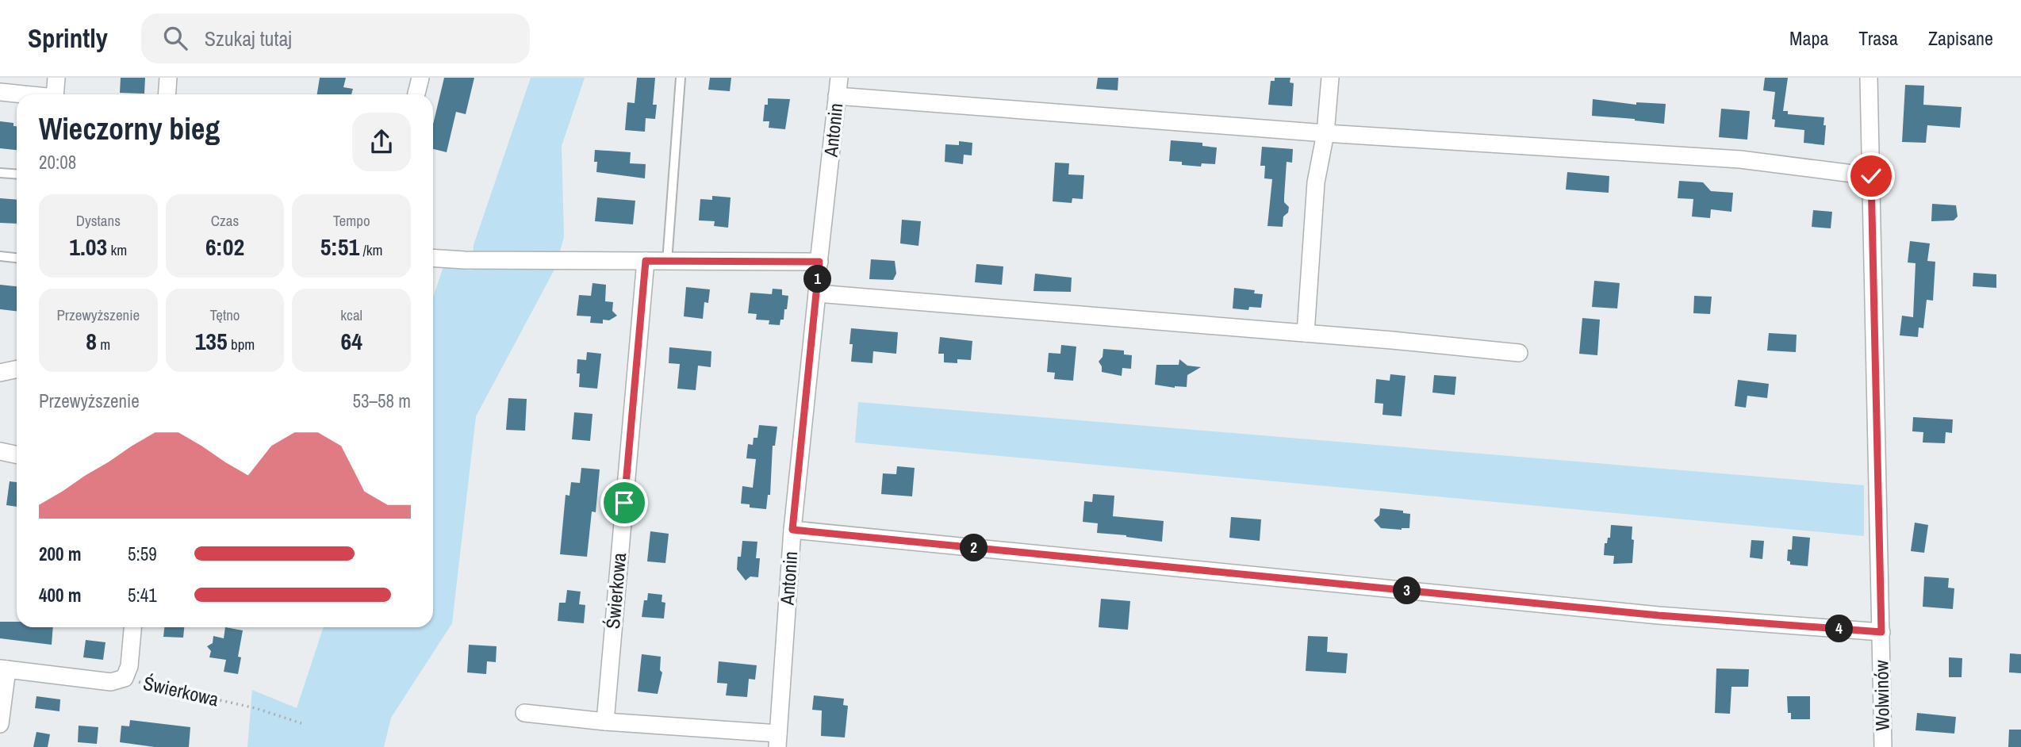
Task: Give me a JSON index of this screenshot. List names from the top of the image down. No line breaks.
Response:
{"streets":{"street":["Antonin","Świerkowa","Wolwinów"]},"page":{"header":"Sprintly","search":"Szukaj tutaj","nav":["Mapa","Trasa","Zapisane"],"heading":["Wieczorny bieg","20:08"],"stats":[["Dystans","1.03 km"],["Czas","6:02"],["Tempo","5:51 /km"],["Przewyższenie","8 m"],["Tętno","135 bpm"],["kcal","64"]],"pins":["1","2","3","4"],"chart":["Przewyższenie","53–58 m"],"list":[{"name":"200 m","note":"5:59"},{"name":"400 m","note":"5:41"}]}}
